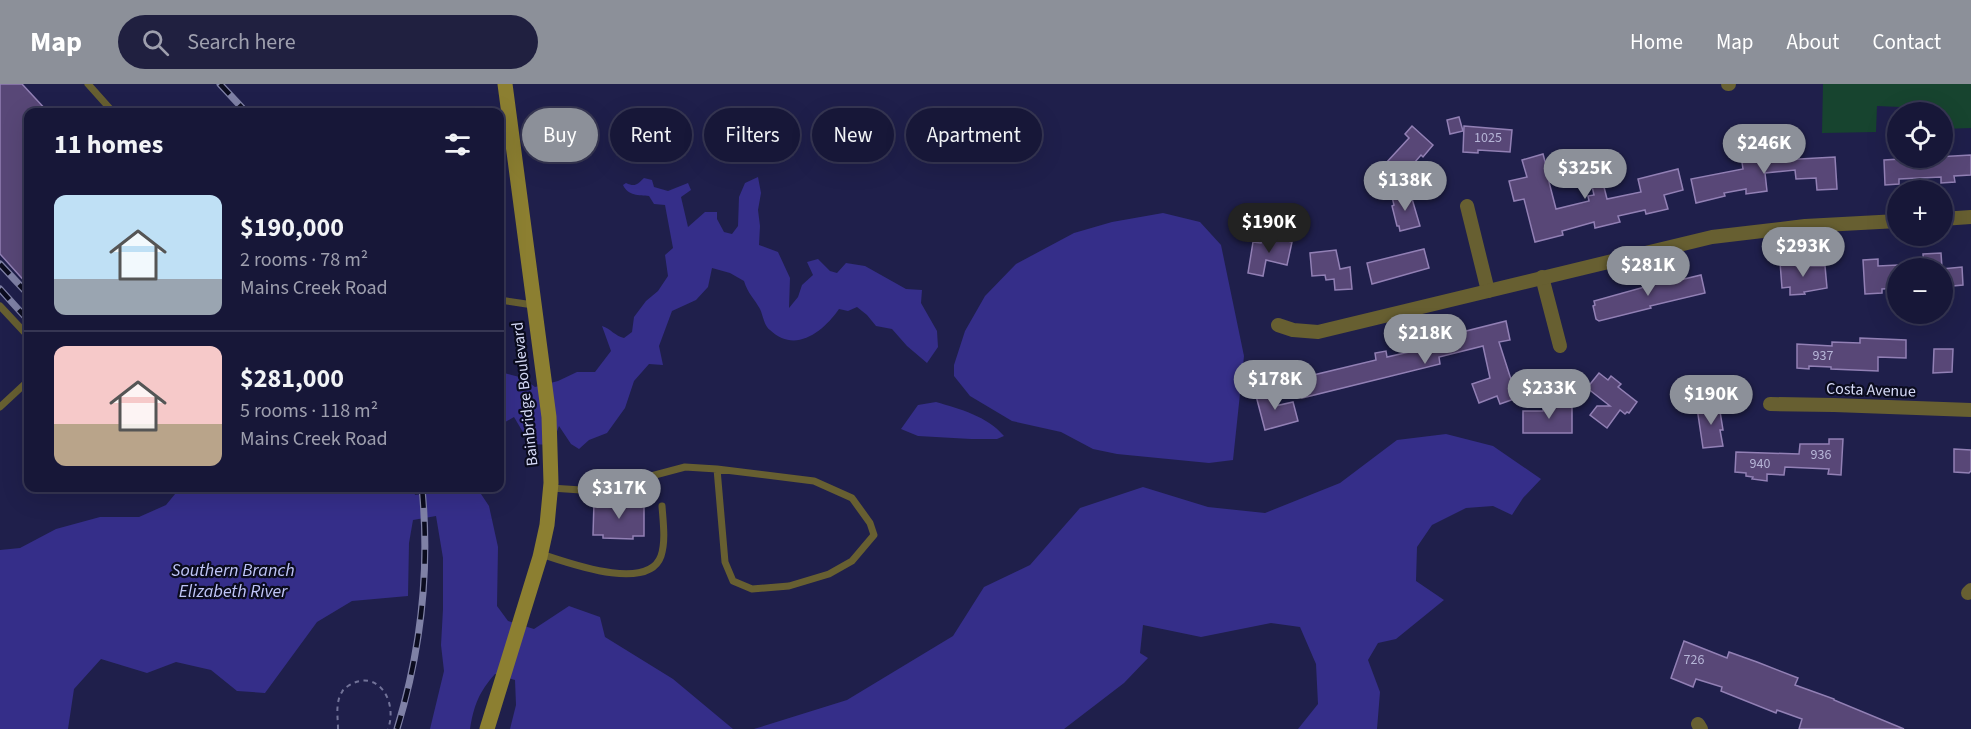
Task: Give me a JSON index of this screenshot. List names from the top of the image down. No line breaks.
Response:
{"streets":{"main road":["Bainbridge Boulevard"],"street":["Costa Avenue"]},"water":["Southern Branch Elizabeth River"],"house_numbers":["1025","937","936","940","726"],"page":{"header":"Map","search":"Search here","nav":["Home","Map","About","Contact"],"map_buttons":["+","−"],"chip":["Buy","Rent","Filters","New","Apartment"],"heading":"11 homes","price":["$246K","$325K","$138K","$190K","$293K","$281K","$218K","$178K","$233K","$190K","$317K"],"list":[{"name":"$190,000","note":"2 rooms · 78 m² · Mains Creek Road"},{"name":"$281,000","note":"5 rooms · 118 m² · Mains Creek Road"}]}}
